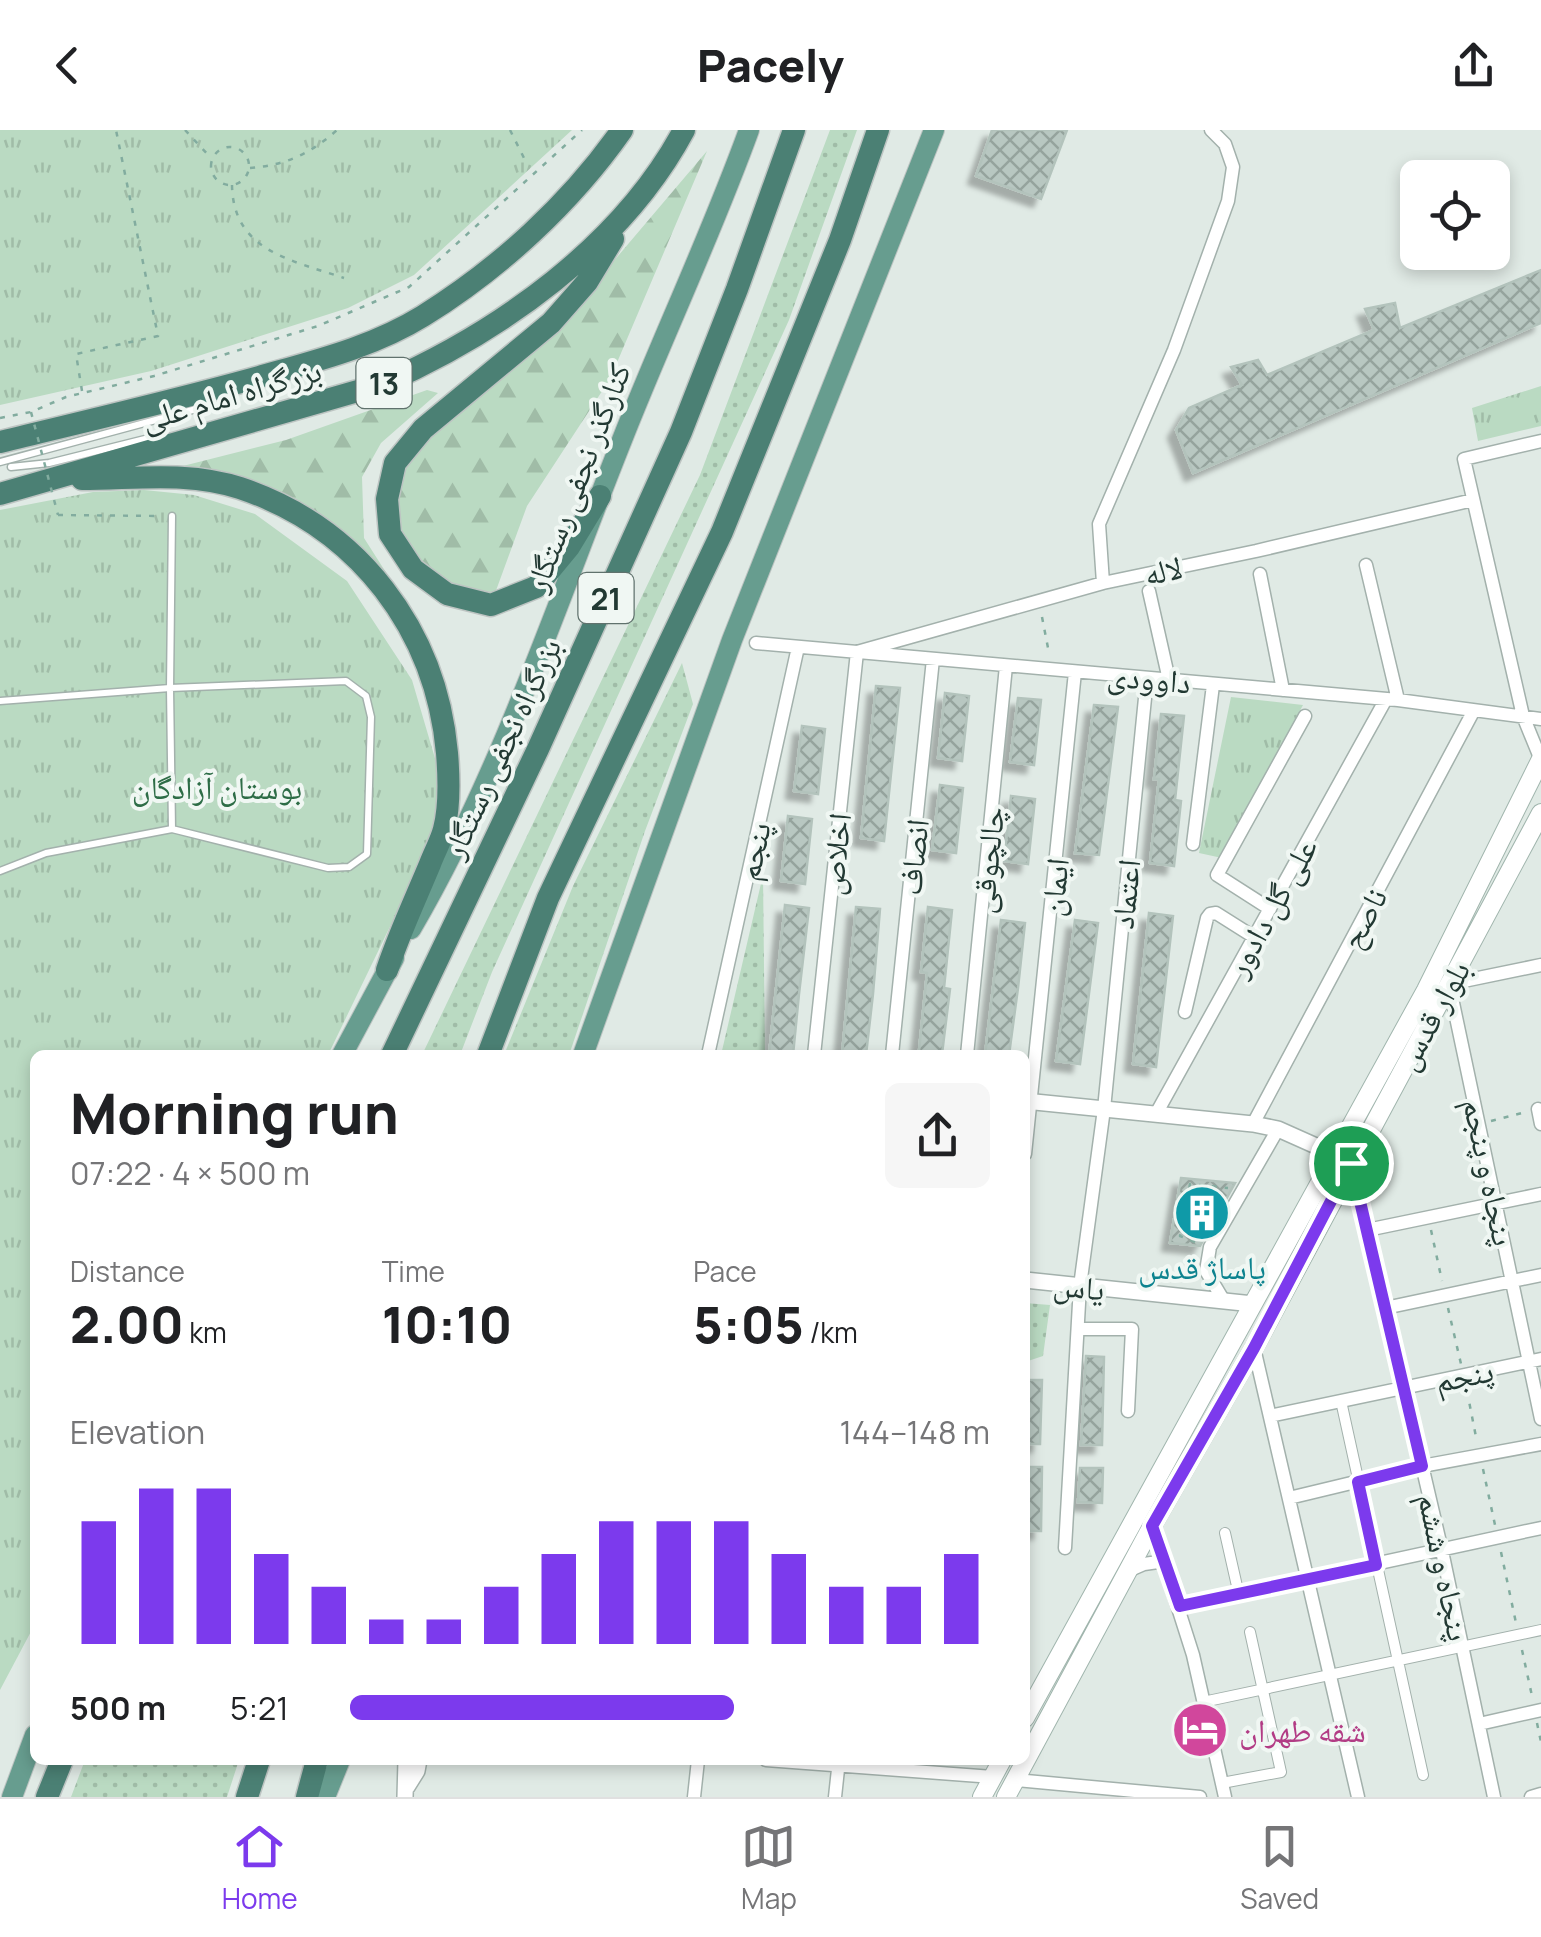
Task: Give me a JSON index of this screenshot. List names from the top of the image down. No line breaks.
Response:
{"streets":{"highway":["13","بزرگراه امام علی","21","بزرگراه نجفی رستگار"],"main road":["کنارگذر نجفی رستگار","بلوار قدس"],"street":["لاله","داوودی","پنجم","اخلاص","انصاف","چالچوقی","ایمان","اعتماد","علی گل دادور","ناصح","پنجاه و پنجم","یاس","پنجاه و ششم"]},"crossings":[["لاله","داوودی"],["لاله","اخلاص"],["داوودی","پنجم"],["داوودی","اخلاص"],["داوودی","انصاف"],["داوودی","چالچوقی"],["داوودی","ایمان"],["داوودی","اعتماد"],["داوودی","علی گل دادور"],["داوودی","ناصح"],["پنجم","پنجاه و پنجم"],["پنجم","پنجاه و ششم"],["بلوار قدس","پنجاه و پنجم"],["بلوار قدس","یاس"],["بلوار قدس","پنجاه و ششم"]],"parks":["بوستان آزادگان"],"places":{"building":["پاساژ قدس"],"hotel":["شقه طهران"]},"page":{"header":"Pacely","heading":["Morning run","07:22 · 4 × 500 m"],"stats":[["Distance","2.00 km"],["Time","10:10"],["Pace","5:05 /km"]],"chart":["Elevation","144–148 m"],"list":[{"name":"500 m","note":"5:21"}],"tabs":["Home","Map","Saved"]}}
